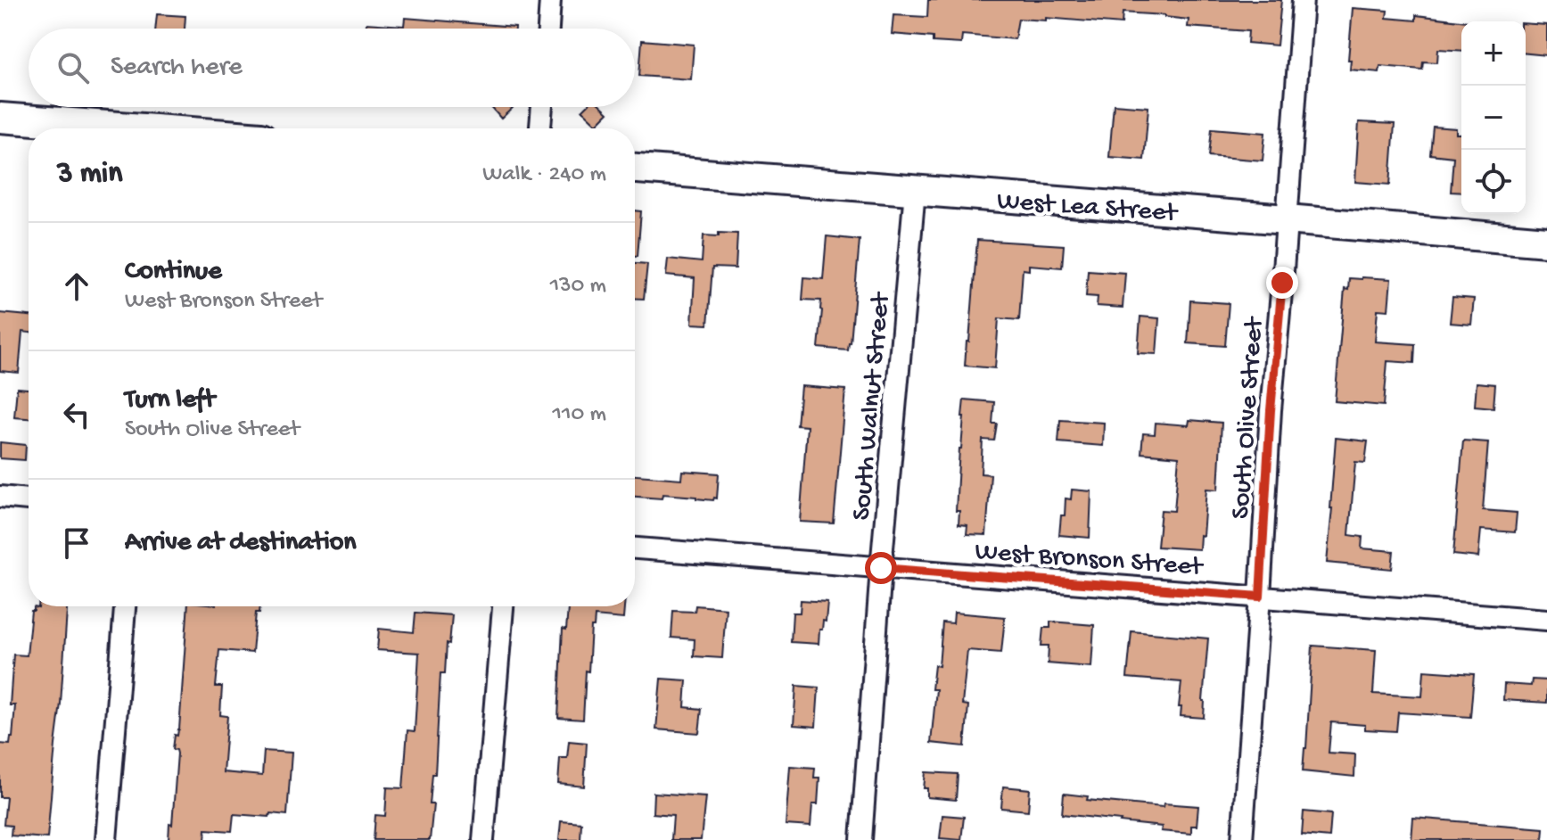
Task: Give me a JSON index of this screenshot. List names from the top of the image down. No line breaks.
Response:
{"streets":{"main road":["West Lea Street"],"street":["South Walnut Street","South Olive Street","West Bronson Street"]},"crossings":[["West Lea Street","South Walnut Street"],["West Lea Street","South Olive Street"],["South Walnut Street","West Bronson Street"],["South Olive Street","West Bronson Street"]],"page":{"map_buttons":["+","−"],"search":"Search here","heading":["3 min","Walk · 240 m"],"list":[["Continue","West Bronson Street","130 m"],["Turn left","South Olive Street","110 m"],"Arrive at destination"]}}
